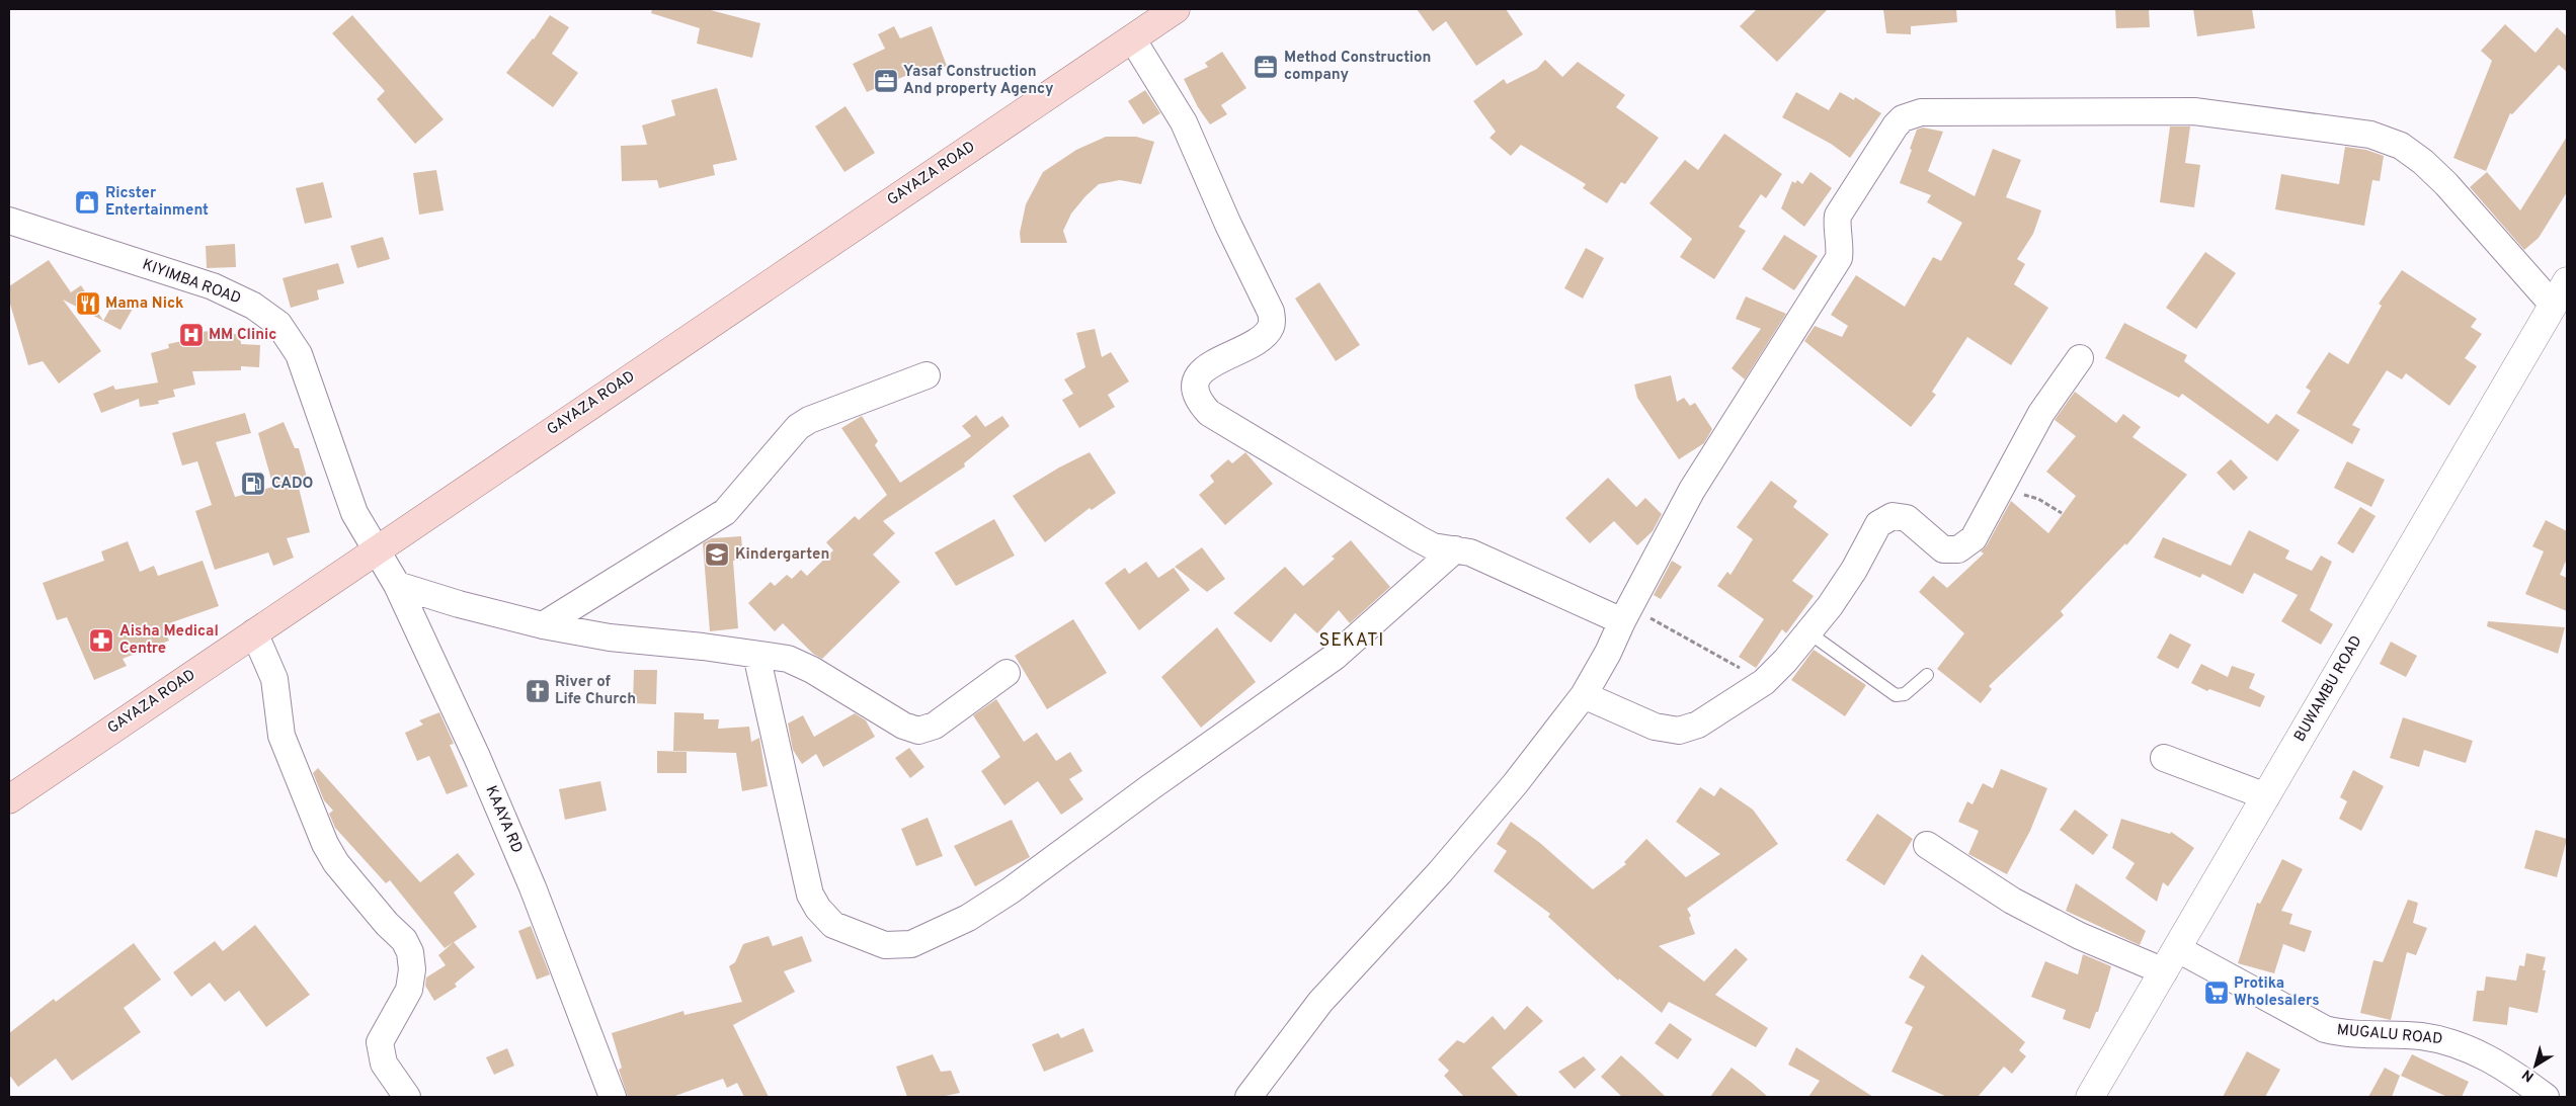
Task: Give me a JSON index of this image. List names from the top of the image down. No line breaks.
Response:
{"streets":{"main road":["GAYAZA ROAD"],"street":["KIYIMBA ROAD","BUWAMBU ROAD","KAAYA RD","MUGALU ROAD"]},"crossings":[["GAYAZA ROAD","KIYIMBA ROAD"],["GAYAZA ROAD","KAAYA RD"],["KIYIMBA ROAD","KAAYA RD"],["BUWAMBU ROAD","MUGALU ROAD"]],"districts":["SEKATI"],"places":{"office":["Method Construction company","Yasaf Construction And property Agency"],"shop":["Ricster Entertainment"],"restaurant":["Mama Nick"],"hospital":["MM Clinic"],"fuel station":["CADO"],"school or university":["Kindergarten"],"pharmacy":["Aisha Medical Centre"],"church":["River of Life Church"],"supermarket":["Protika Wholesalers"]},"north":"bottom left"}
